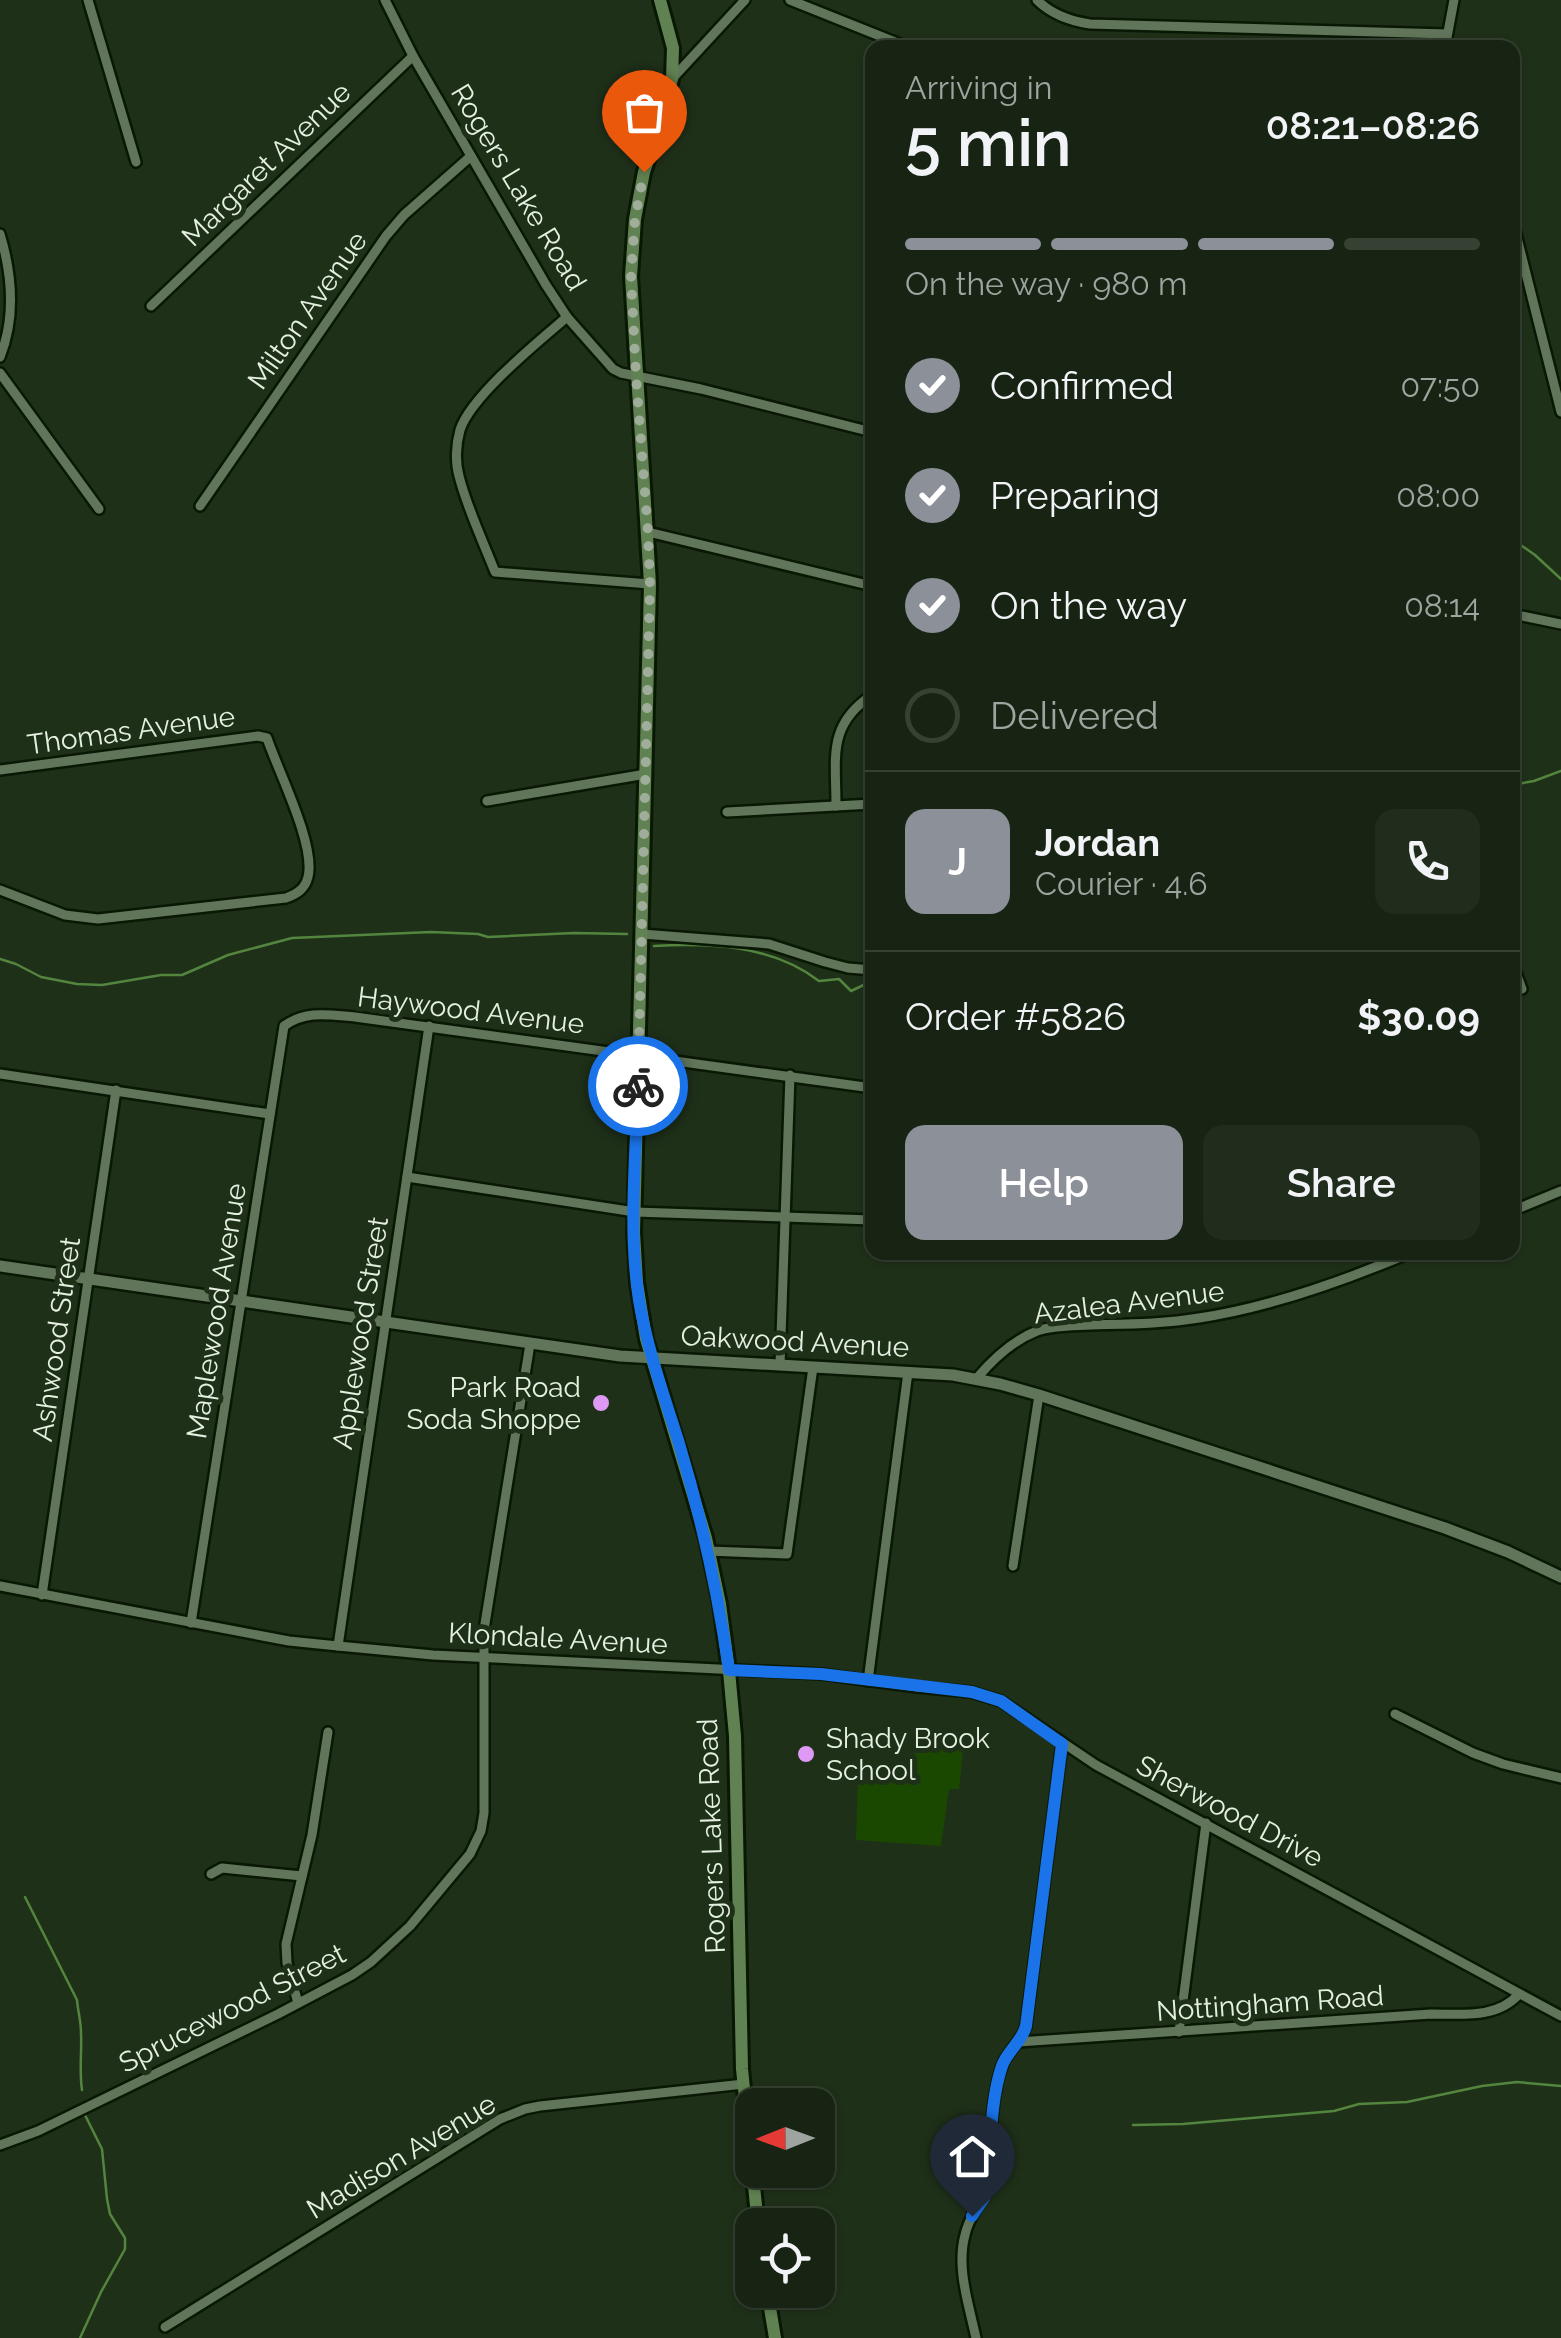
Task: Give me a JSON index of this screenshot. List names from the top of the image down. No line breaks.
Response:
{"streets":{"main road":["Rogers Lake Road"],"street":["Margaret Avenue","Milton Avenue","Thomas Avenue","Haywood Avenue","Azalea Avenue","Maplewood Avenue","Applewood Street","Ashwood Street","Oakwood Avenue","Klondale Avenue","Sherwood Drive","Nottingham Road","Sprucewood Street","Madison Avenue"]},"crossings":[["Margaret Avenue","Rogers Lake Road"],["Rogers Lake Road","Milton Avenue"],["Rogers Lake Road","Haywood Avenue"],["Rogers Lake Road","Oakwood Avenue"],["Rogers Lake Road","Klondale Avenue"],["Rogers Lake Road","Madison Avenue"],["Haywood Avenue","Maplewood Avenue"],["Haywood Avenue","Applewood Street"],["Azalea Avenue","Oakwood Avenue"],["Maplewood Avenue","Oakwood Avenue"],["Maplewood Avenue","Klondale Avenue"],["Applewood Street","Oakwood Avenue"],["Applewood Street","Klondale Avenue"],["Ashwood Street","Oakwood Avenue"],["Ashwood Street","Klondale Avenue"],["Oakwood Avenue","Sprucewood Street"],["Klondale Avenue","Sherwood Drive"],["Klondale Avenue","Sprucewood Street"],["Sherwood Drive","Nottingham Road"]],"places":["Park Road Soda Shoppe","Shady Brook School"],"north":"left","page":{"heading":["5 min","Arriving in","08:21–08:26"],"panel":["Jordan","Courier · 4.6","Order #5826","$30.09"],"bar":"On the way · 980 m","list":[["Confirmed","07:50"],["Preparing","08:00"],["On the way","08:14"],"Delivered"],"round":"J","buttons":["Help","Share"]}}
